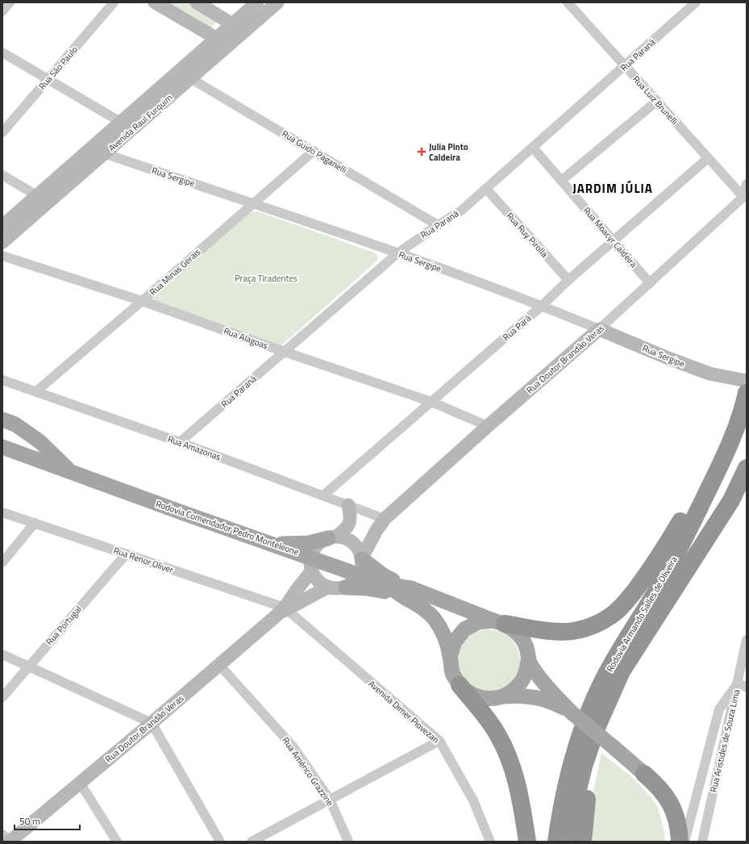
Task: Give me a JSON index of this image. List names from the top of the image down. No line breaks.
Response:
{"streets":{"highway":["Rodovia Armando Salles de Oliveira"],"main road":["Rodovia Comendador Pedro Monteleone"],"street":["Rua Paraná","Rua São Paulo","Rua Luiz Brunelli","Avenida Raul Furquim","Rua Guido Paganelli","Rua Sergipe","Rua Ruy Pirolla","Rua Moacyr Caldeira","Rua Minas Gerais","Rua Pará","Rua Alagoas","Rua Doutor Brandão Veras","Rua Amazonas","Rua Renor Oliver","Rua Portugal","Avenida Dimer Piovezan","Rua Aristides de Souza Lima","Rua Américo Grazzine"]},"crossings":[["Rua Paraná","Rua Luiz Brunelli"],["Rua Paraná","Rua Guido Paganelli"],["Rua Paraná","Rua Sergipe"],["Rua Paraná","Rua Ruy Pirolla"],["Rua Paraná","Rua Moacyr Caldeira"],["Rua Paraná","Rua Alagoas"],["Rua Paraná","Rua Amazonas"],["Rua Luiz Brunelli","Rua Pará"],["Rua Luiz Brunelli","Rua Doutor Brandão Veras"],["Avenida Raul Furquim","Rua Guido Paganelli"],["Avenida Raul Furquim","Rua Sergipe"],["Rua Guido Paganelli","Rua Minas Gerais"],["Rua Sergipe","Rua Minas Gerais"],["Rua Sergipe","Rua Pará"],["Rua Sergipe","Rua Doutor Brandão Veras"],["Rua Ruy Pirolla","Rua Pará"],["Rua Moacyr Caldeira","Rua Pará"],["Rua Moacyr Caldeira","Rua Doutor Brandão Veras"],["Rua Minas Gerais","Rua Alagoas"],["Rua Minas Gerais","Rua Amazonas"],["Rua Pará","Rua Alagoas"],["Rua Pará","Rua Amazonas"],["Rua Alagoas","Rua Doutor Brandão Veras"],["Rua Doutor Brandão Veras","Rua Amazonas"],["Rua Doutor Brandão Veras","Rua Renor Oliver"],["Rua Doutor Brandão Veras","Avenida Dimer Piovezan"],["Rua Doutor Brandão Veras","Rua Américo Grazzine"],["Rua Renor Oliver","Rua Portugal"],["Rua Renor Oliver","Avenida Dimer Piovezan"]],"districts":["JARDIM JÚLIA"],"parks":["Praça Tiradentes"],"places":{"health":["Julia Pinto Caldeira"]},"scale_bar":"50 m"}
